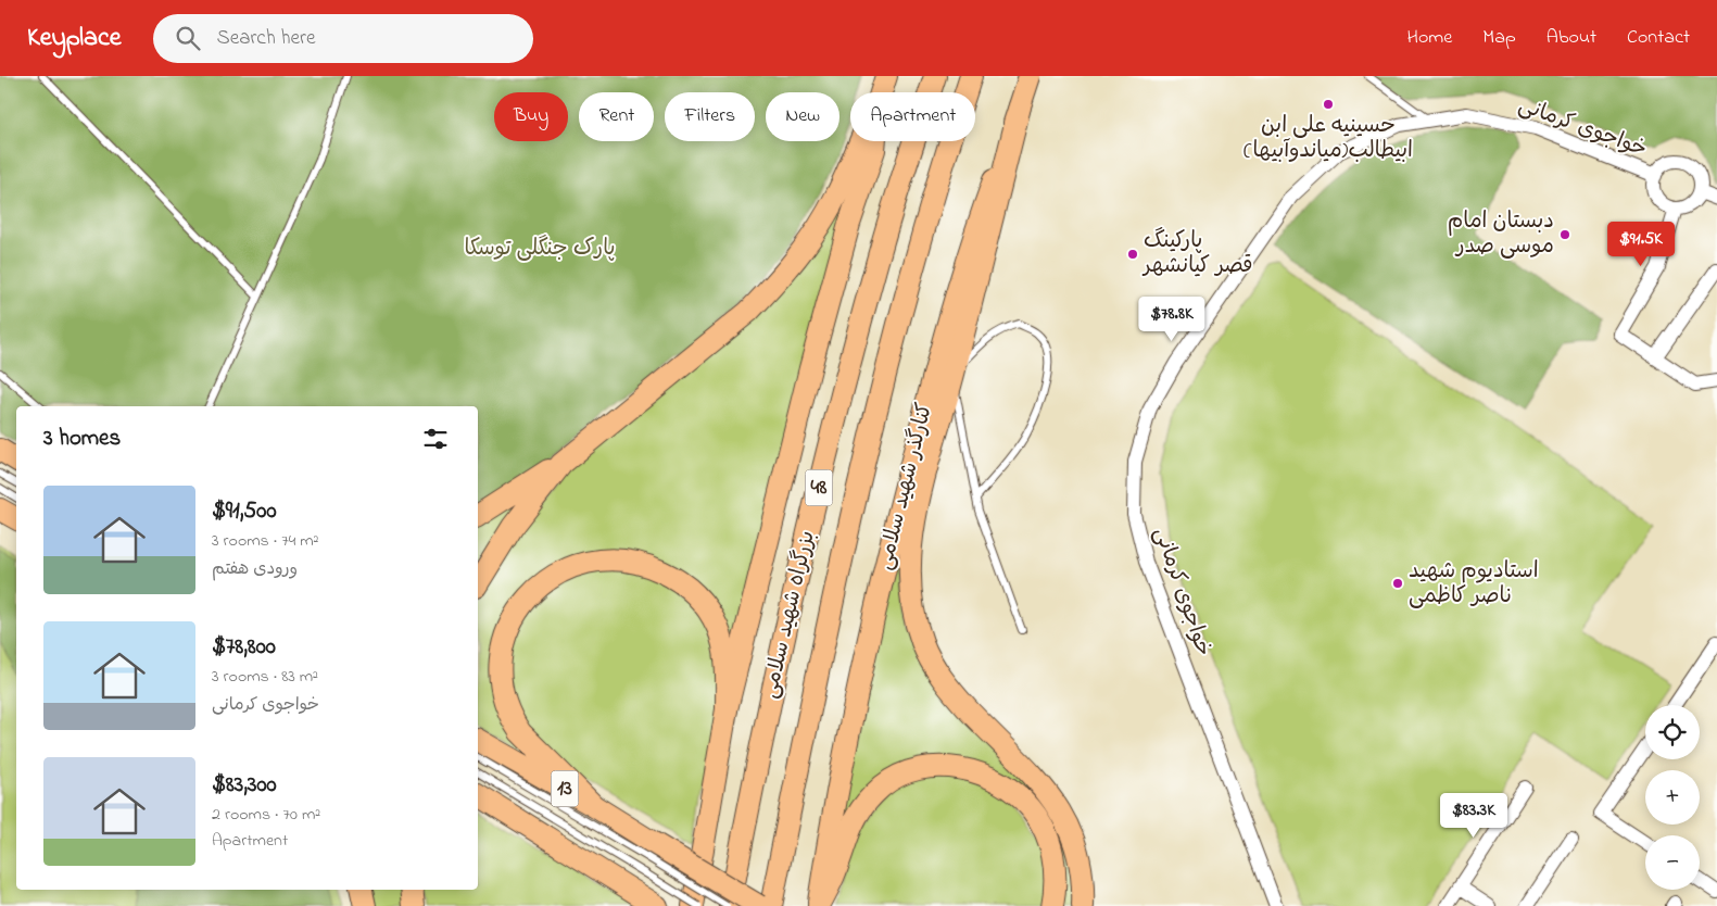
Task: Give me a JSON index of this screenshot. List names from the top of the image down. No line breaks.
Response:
{"streets":{"main road":["کنارگذر شهید سلامی","48","بزرگراه شهید سلامی","13"],"street":["خواجوی کرمانی"]},"parks":["پارک جنگلی توسکا"],"places":["حسینیه علی ابن ابیطالب(میاندوآبیها)","دبستان امام موسی صدر","پارکینگ قصر کیانشهر","استادیوم شهید ناصر کاظمی"],"page":{"header":"Keyplace","search":"Search here","nav":["Home","Map","About","Contact"],"chip":["Buy","Rent","Filters","New","Apartment"],"price":["$91.5K","$78.8K","$83.3K"],"heading":"3 homes","list":[{"name":"$91,500","note":"3 rooms · 74 m² · ورودی هفتم"},{"name":"$78,800","note":"3 rooms · 83 m² · خواجوی کرمانی"},{"name":"$83,300","note":"2 rooms · 70 m² · Apartment"}],"map_buttons":["+","−"]}}
